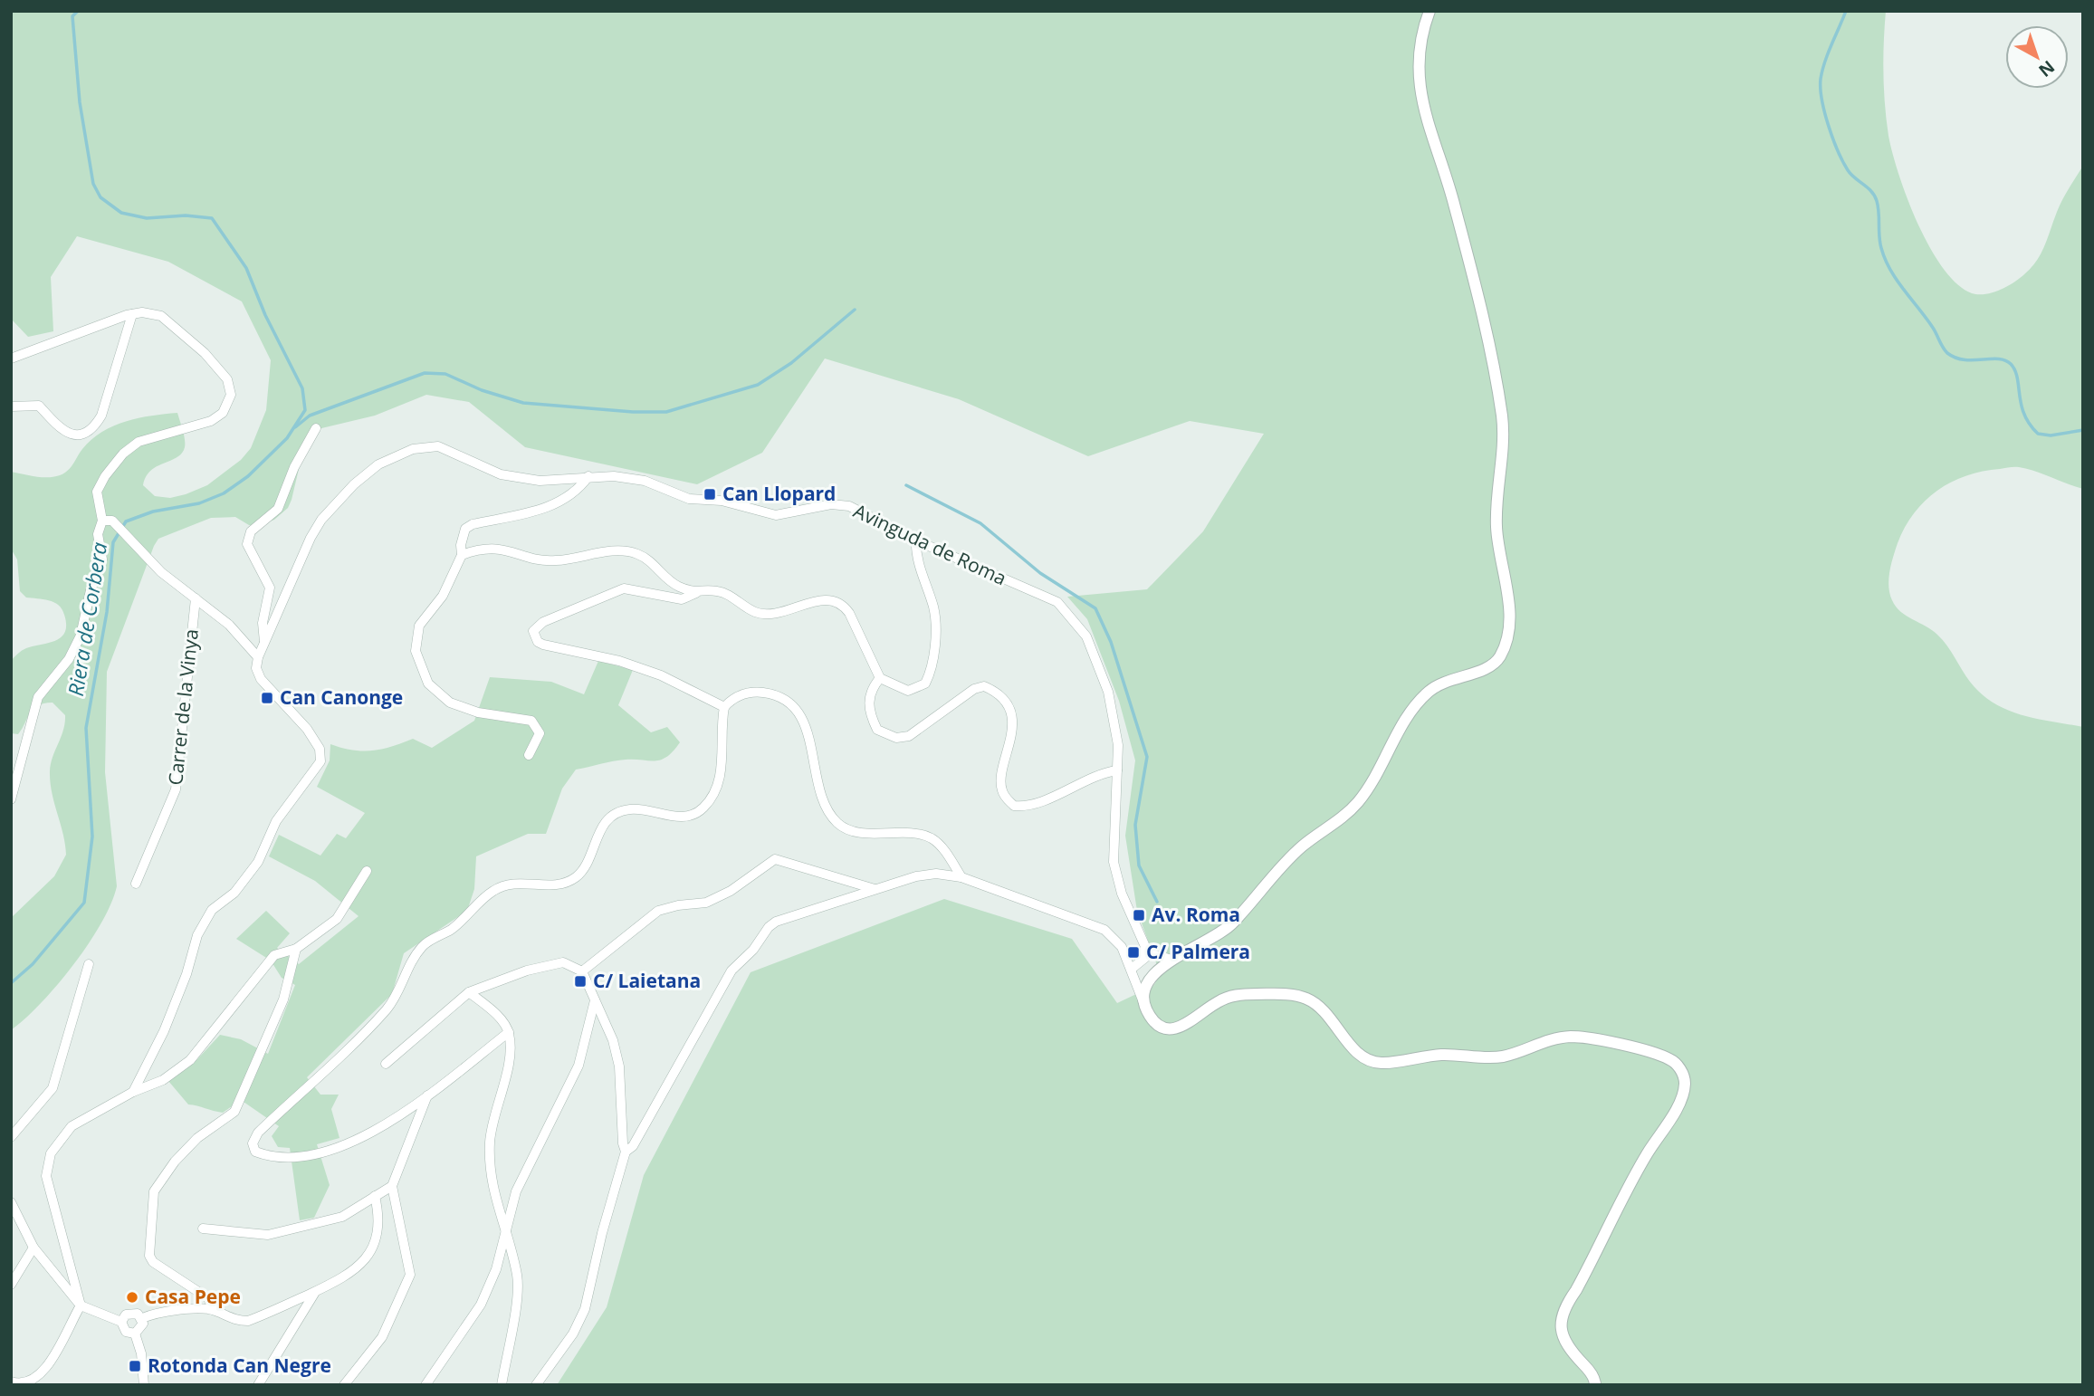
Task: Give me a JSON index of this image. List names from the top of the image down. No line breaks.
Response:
{"streets":{"street":["Avinguda de Roma","Carrer de la Vinya"]},"water":["Riera de Corbera"],"places":{"transit":["Can Llopard","Can Canonge","Av. Roma","C/ Palmera","C/ Laietana","Rotonda Can Negre"],"other":["Casa Pepe"]},"north":"bottom right"}
